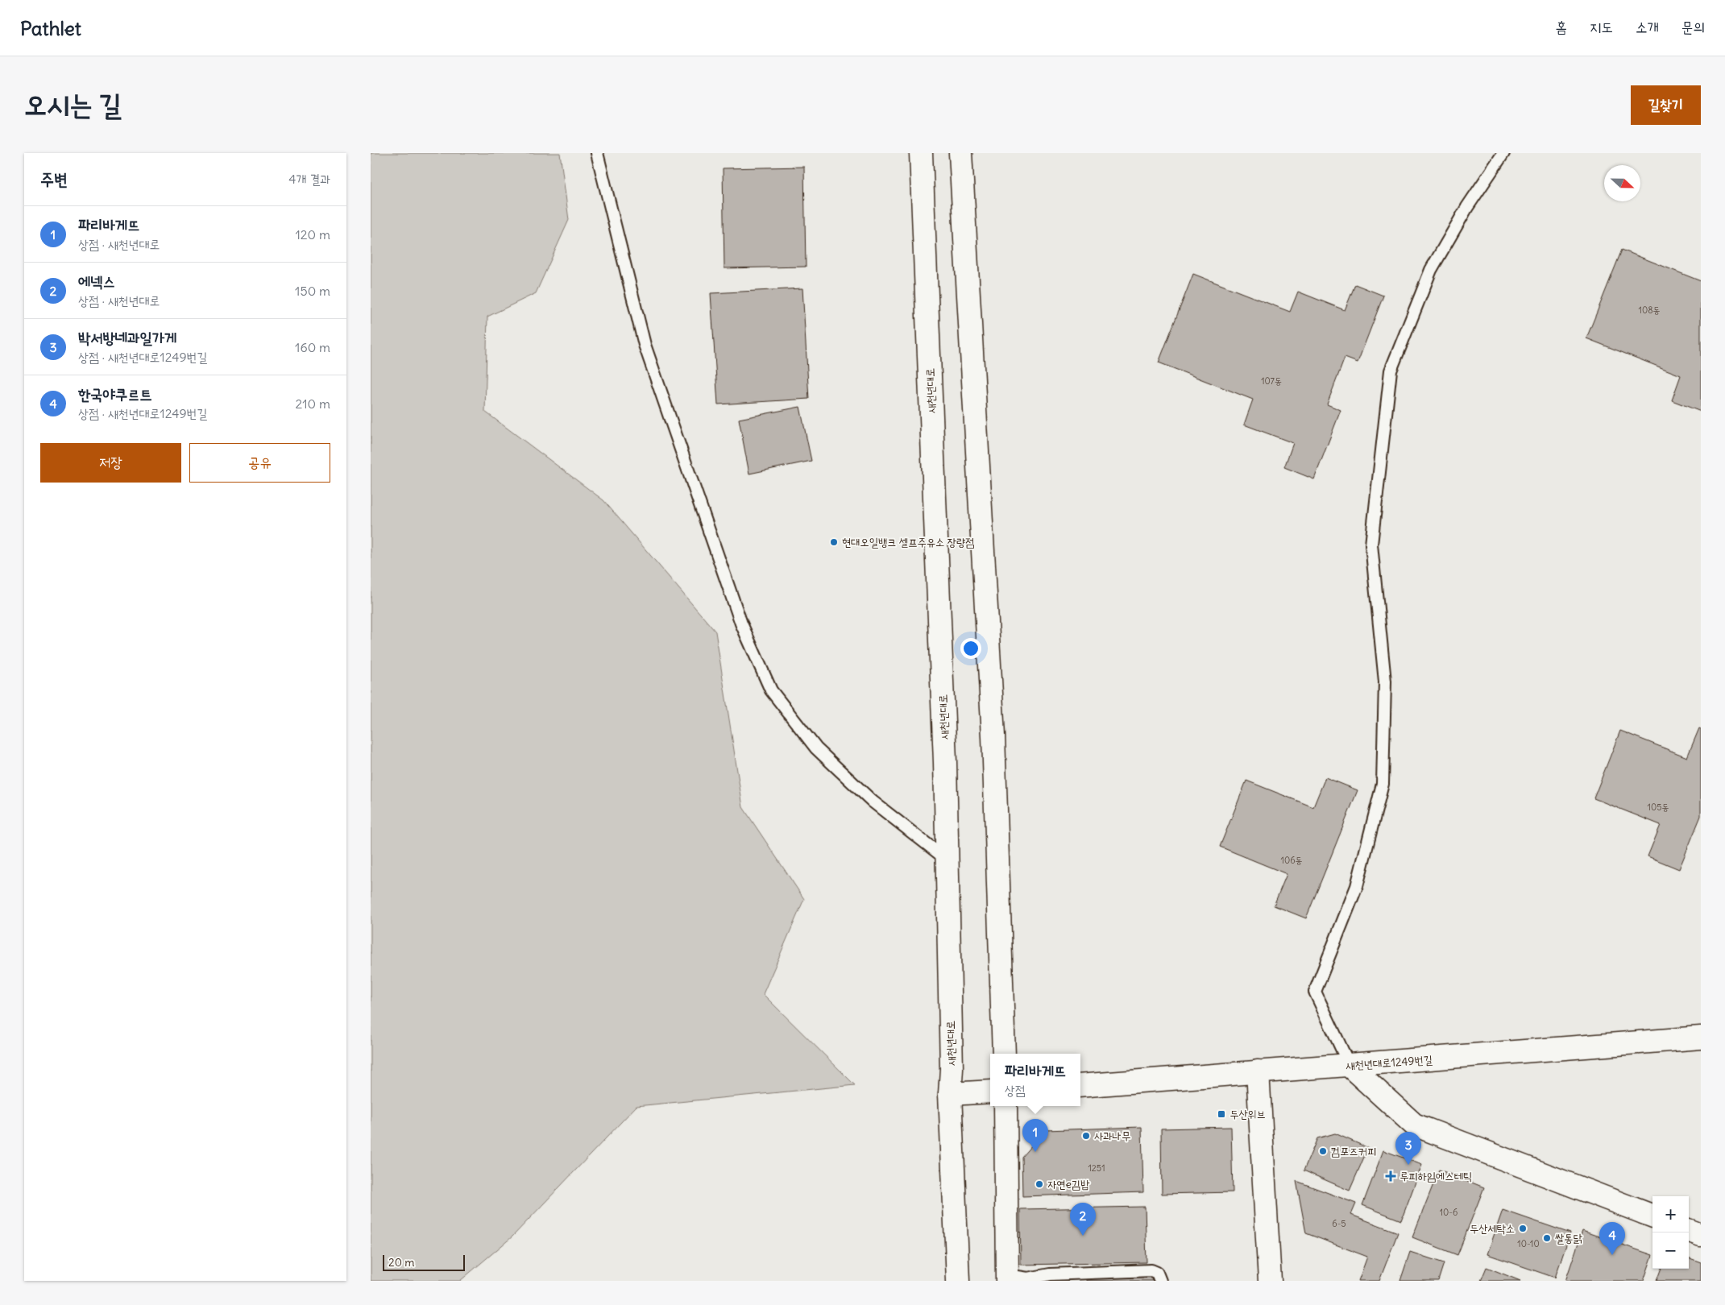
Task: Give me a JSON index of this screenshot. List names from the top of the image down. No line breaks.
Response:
{"streets":{"main road":["새천년대로","새천년대로1249번길"]},"places":{"other":["현대오일뱅크 셀프주유소 장량점","사과나무","컴포즈커피","자연e김밥","두산세탁소","쌀통닭"],"transit":["두산위브"],"health":["루피하임에스테틱"]},"house_numbers":["108동","107동","105동","106동","1251","10-6","6-5","10-10"],"scale_bar":"20 m","north":"right","page":{"header":"Pathlet","nav":["홈","지도","소개","문의"],"buttons":["길찾기",["저장","공유"]],"title":"오시는 길","heading":["주변","4개 결과"],"list":[{"mark":"1","name":"파리바게뜨","note":"상점 · 새천년대로","value":"120 m"},{"mark":"2","name":"에넥스","note":"상점 · 새천년대로","value":"150 m"},{"mark":"3","name":"박서방네과일가게","note":"상점 · 새천년대로1249번길","value":"160 m"},{"mark":"4","name":"한국야쿠르트","note":"상점 · 새천년대로1249번길","value":"210 m"}],"popup":["파리바게뜨","상점"],"pins":["1","3","2","4"],"map_buttons":["+","−"],"scale":"20 m"}}
